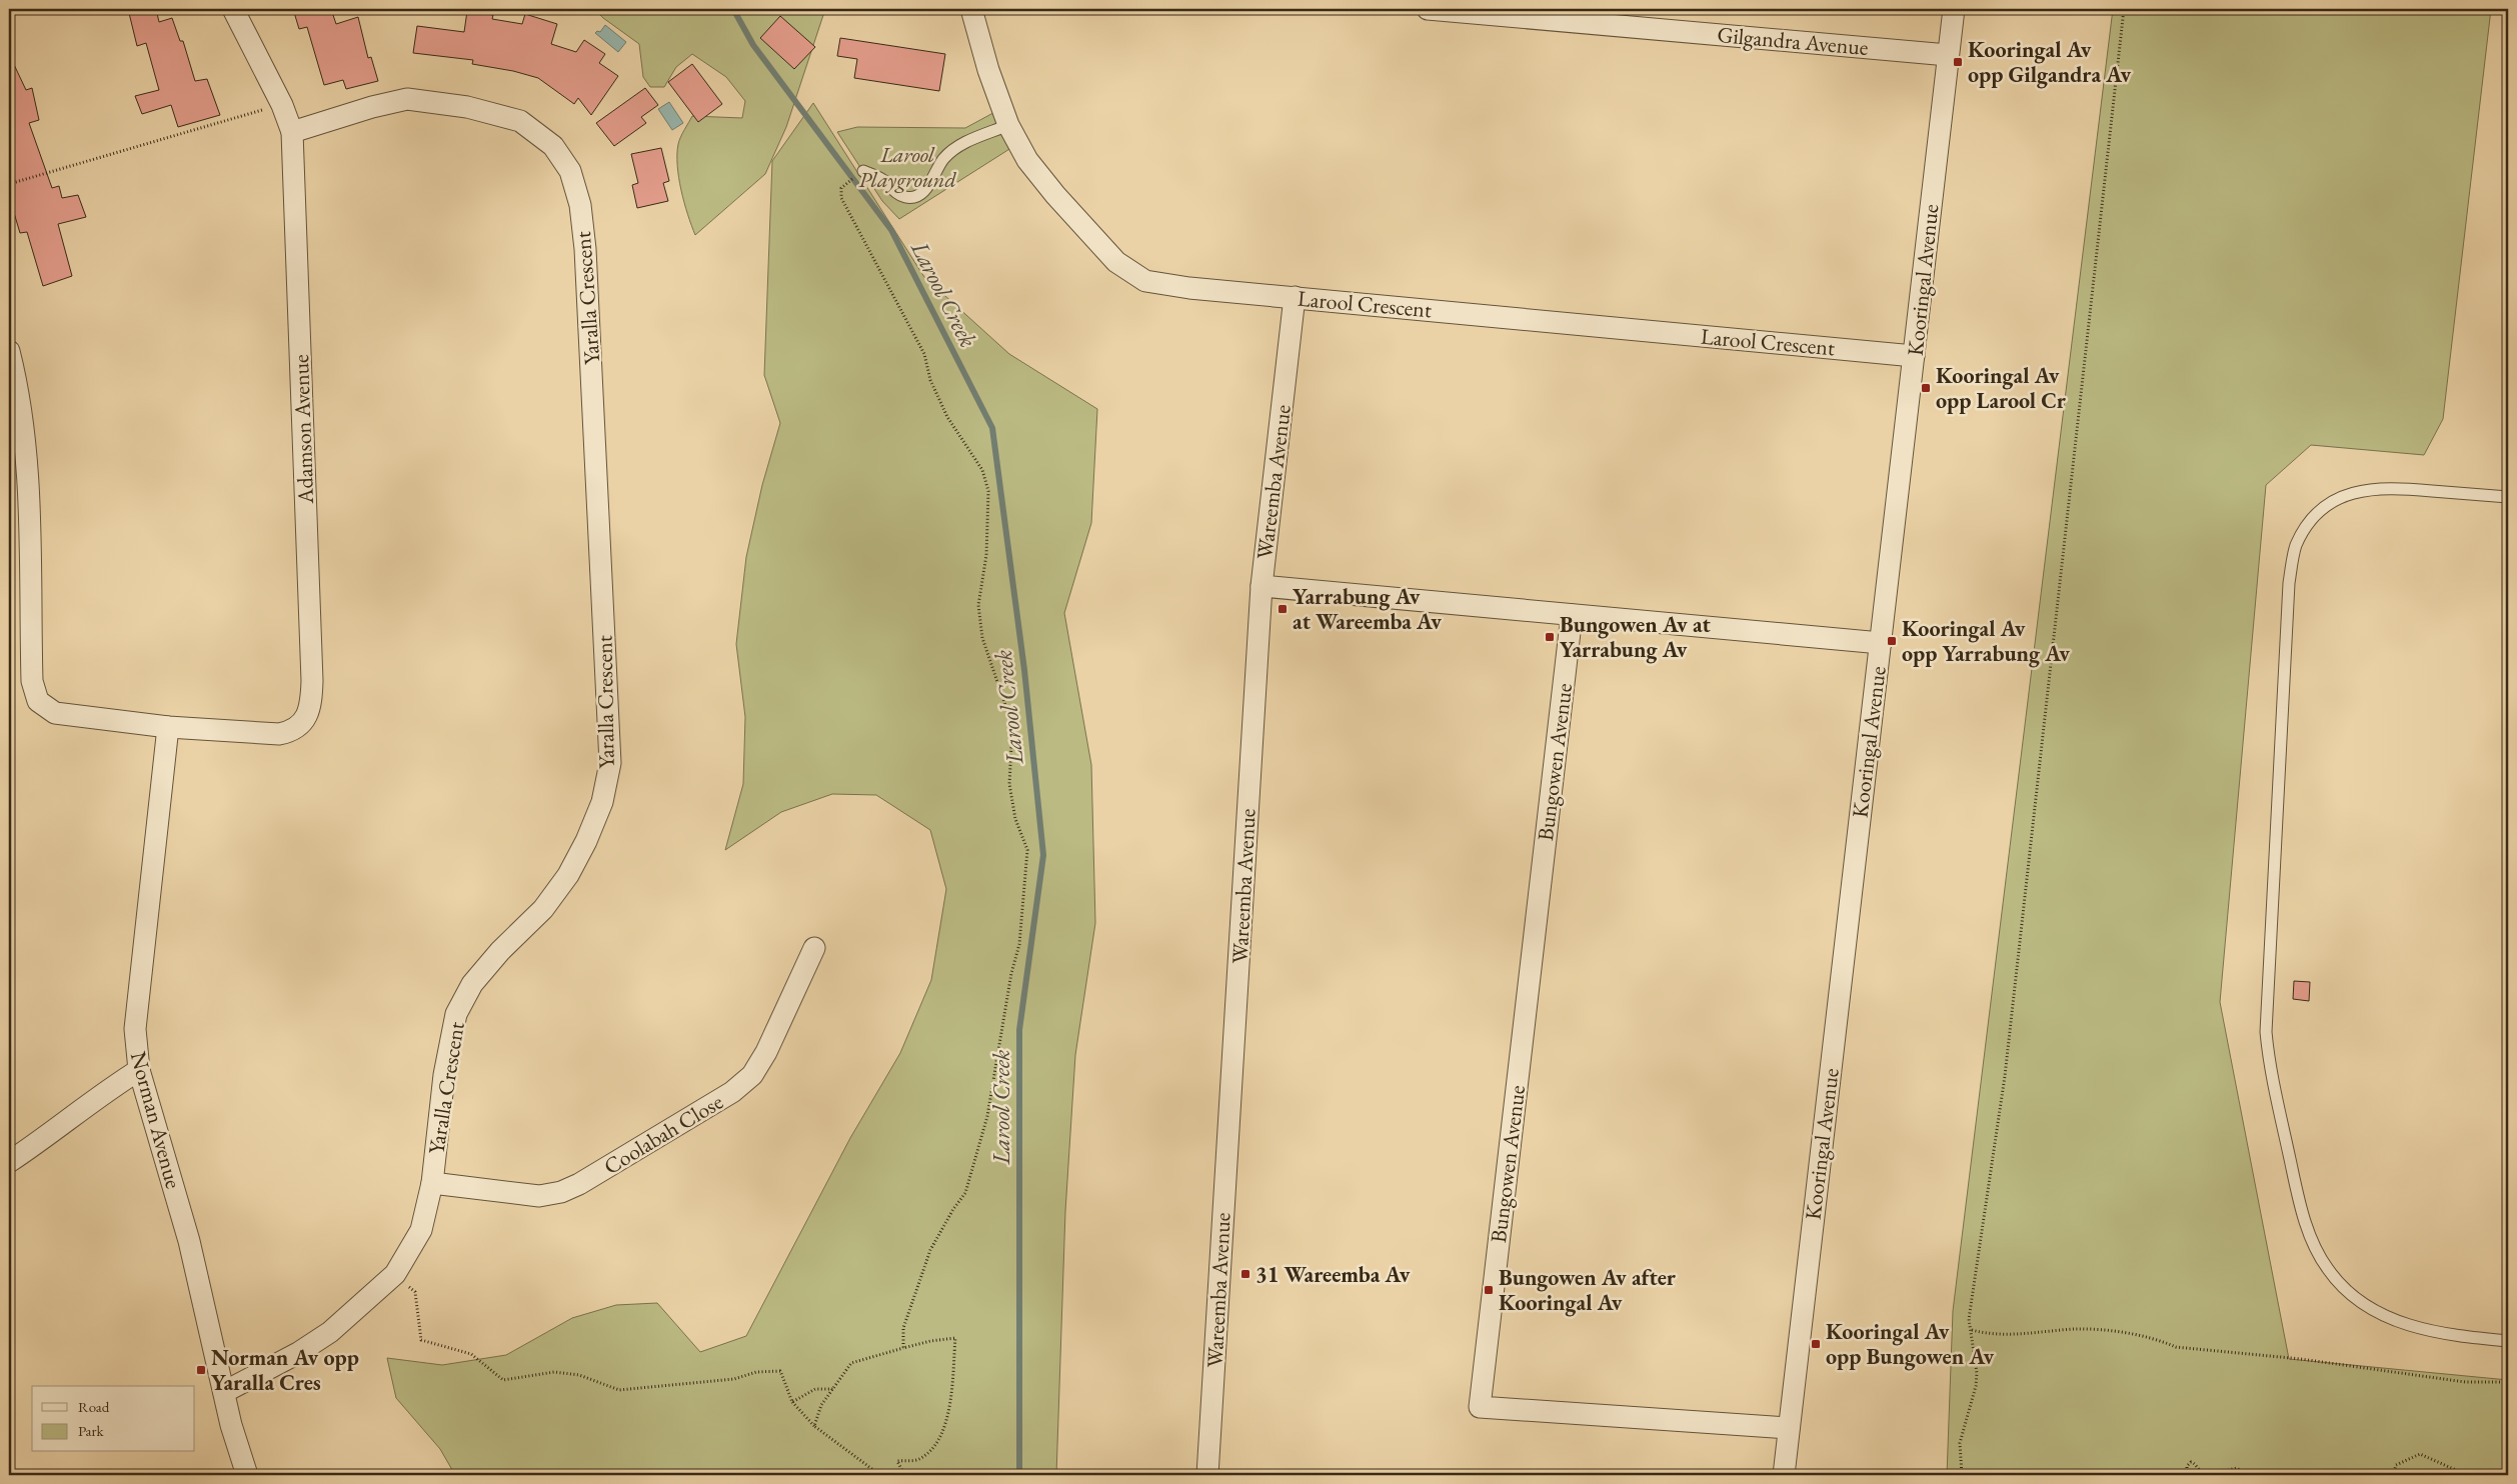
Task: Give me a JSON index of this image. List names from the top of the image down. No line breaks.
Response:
{"streets":{"street":["Gilgandra Avenue","Kooringal Avenue","Yaralla Crescent","Larool Crescent","Adamson Avenue","Wareemba Avenue","Bungowen Avenue","Norman Avenue","Coolabah Close"]},"crossings":[["Gilgandra Avenue","Kooringal Avenue"],["Kooringal Avenue","Larool Crescent"],["Kooringal Avenue","Bungowen Avenue"],["Yaralla Crescent","Adamson Avenue"],["Yaralla Crescent","Norman Avenue"],["Yaralla Crescent","Coolabah Close"],["Larool Crescent","Wareemba Avenue"],["Adamson Avenue","Norman Avenue"]],"water":["Larool Creek"],"parks":["Larool Playground"],"places":{"transit":["Kooringal Av opp Gilgandra Av","Kooringal Av opp Larool Cr","Yarrabung Av at Wareemba Av","Bungowen Av at Yarrabung Av","Kooringal Av opp Yarrabung Av","31 Wareemba Av","Bungowen Av after Kooringal Av","Kooringal Av opp Bungowen Av","Norman Av opp Yaralla Cres"]},"legend":["Road","Park"]}
